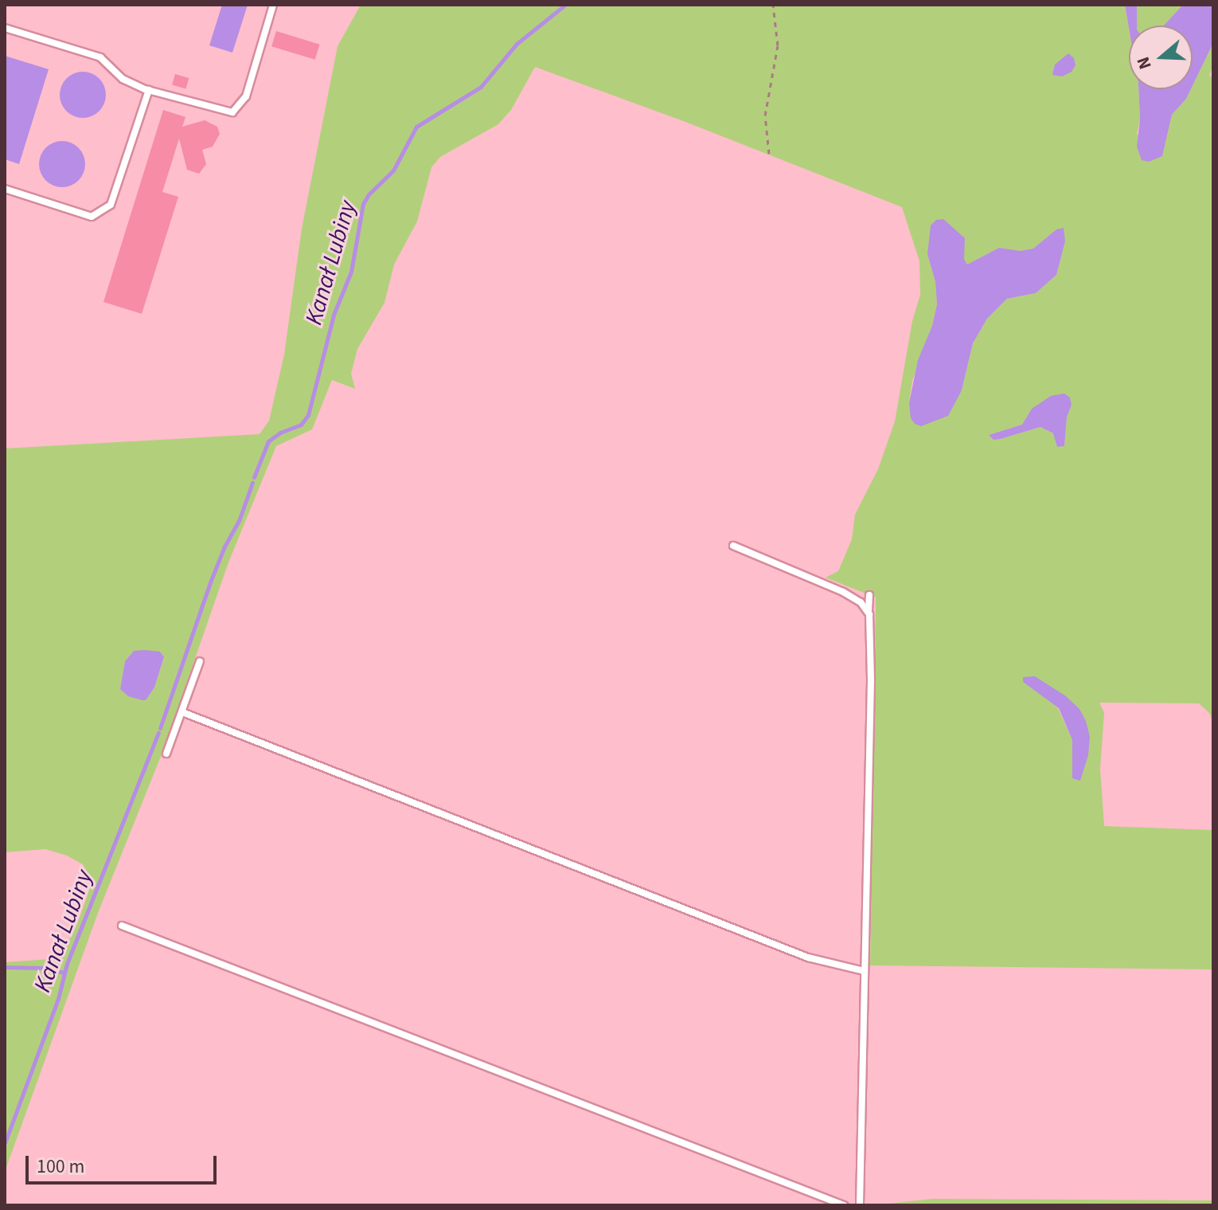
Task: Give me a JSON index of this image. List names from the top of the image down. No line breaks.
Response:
{"water":["Kanał Lubiny"],"scale_bar":"100 m","north":"left"}
